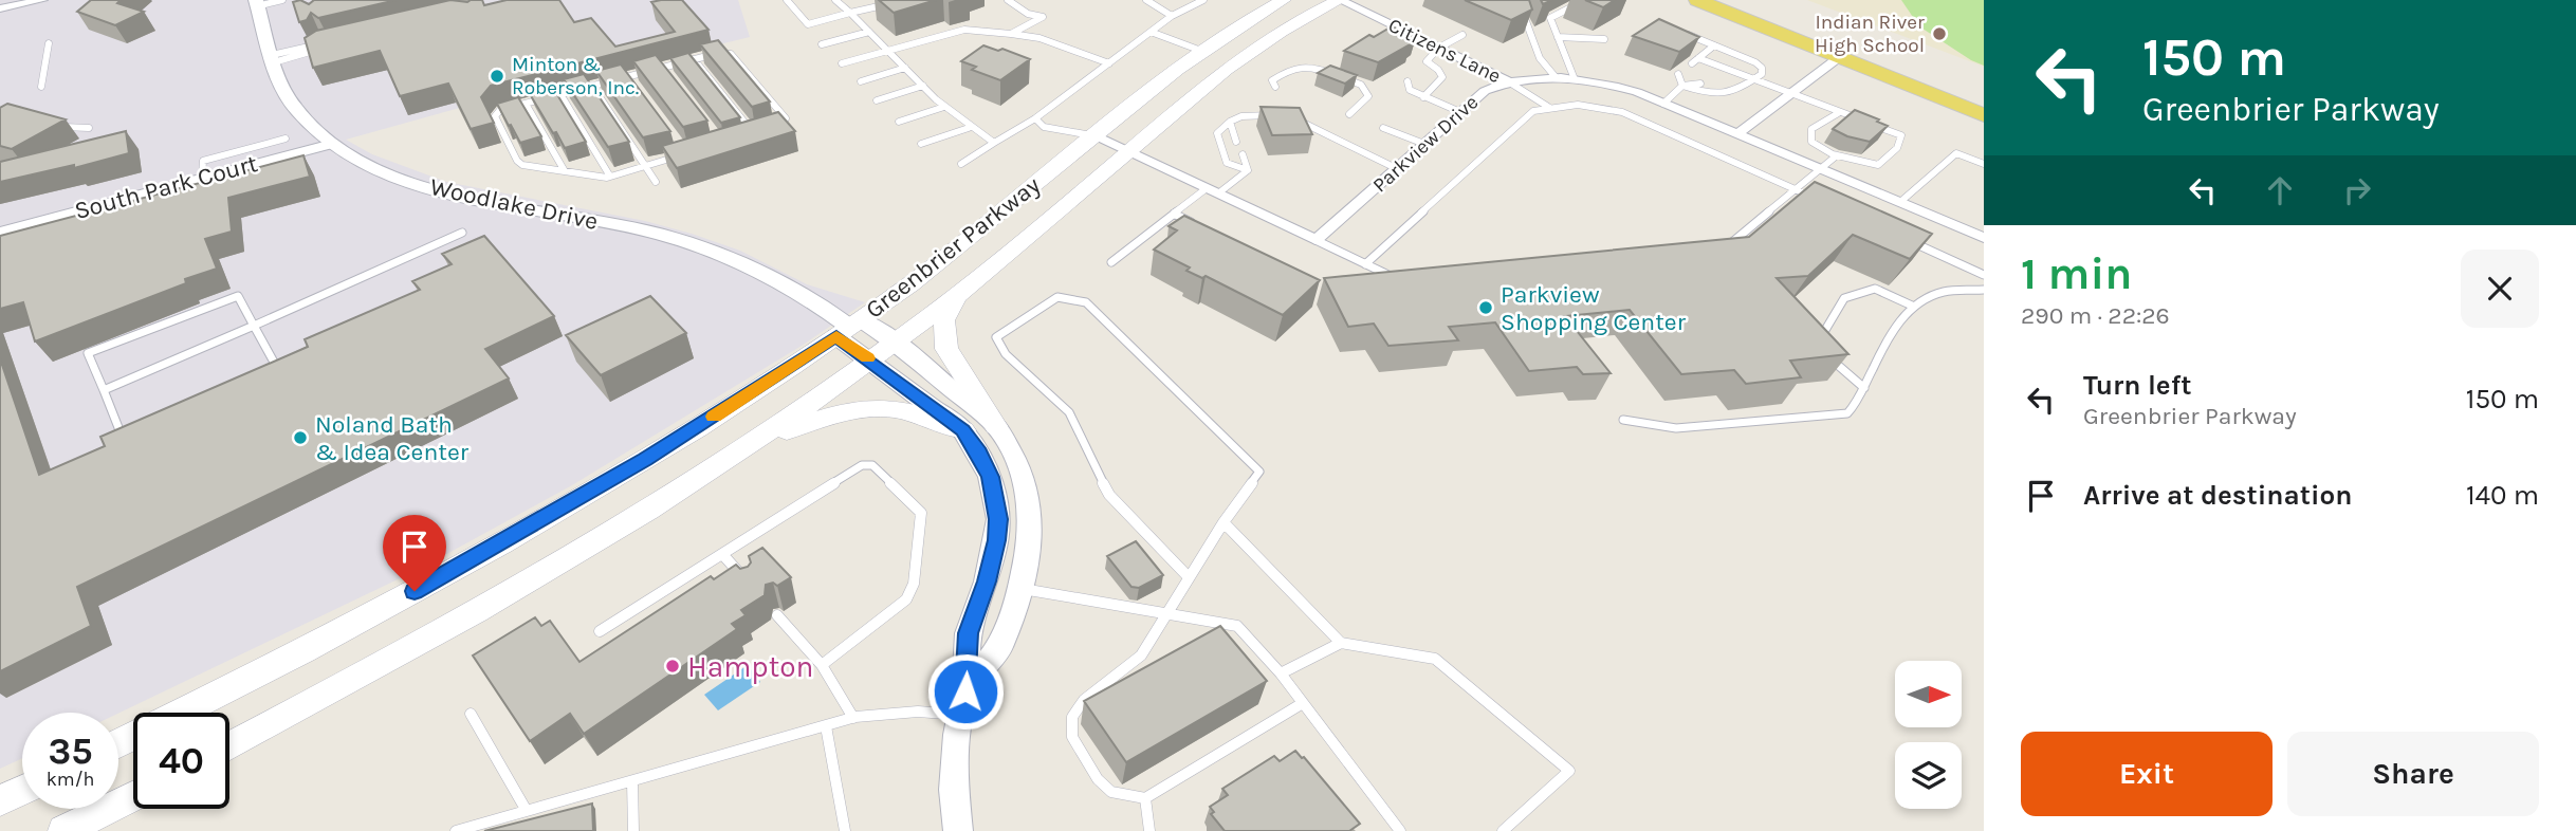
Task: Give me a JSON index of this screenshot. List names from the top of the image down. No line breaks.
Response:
{"streets":{"main road":["Greenbrier Parkway"],"street":["Citizens Lane","Parkview Drive","South Park Court","Woodlake Drive"]},"crossings":[["Citizens Lane","Parkview Drive"],["Citizens Lane","Greenbrier Parkway"],["South Park Court","Woodlake Drive"],["Woodlake Drive","Greenbrier Parkway"]],"places":["Indian River High School","Minton & Roberson, Inc.","Parkview Shopping Center","Noland Bath & Idea Center","Hampton"],"north":"right","page":{"turn":["150 m","Greenbrier Parkway"],"heading":["1 min","290 m · 22:26"],"list":[{"name":"Turn left","note":"Greenbrier Parkway","value":"150 m"},{"name":"Arrive at destination","value":"140 m"}],"speed":"35 km/h","limit":"40","buttons":["Exit","Share"]}}
